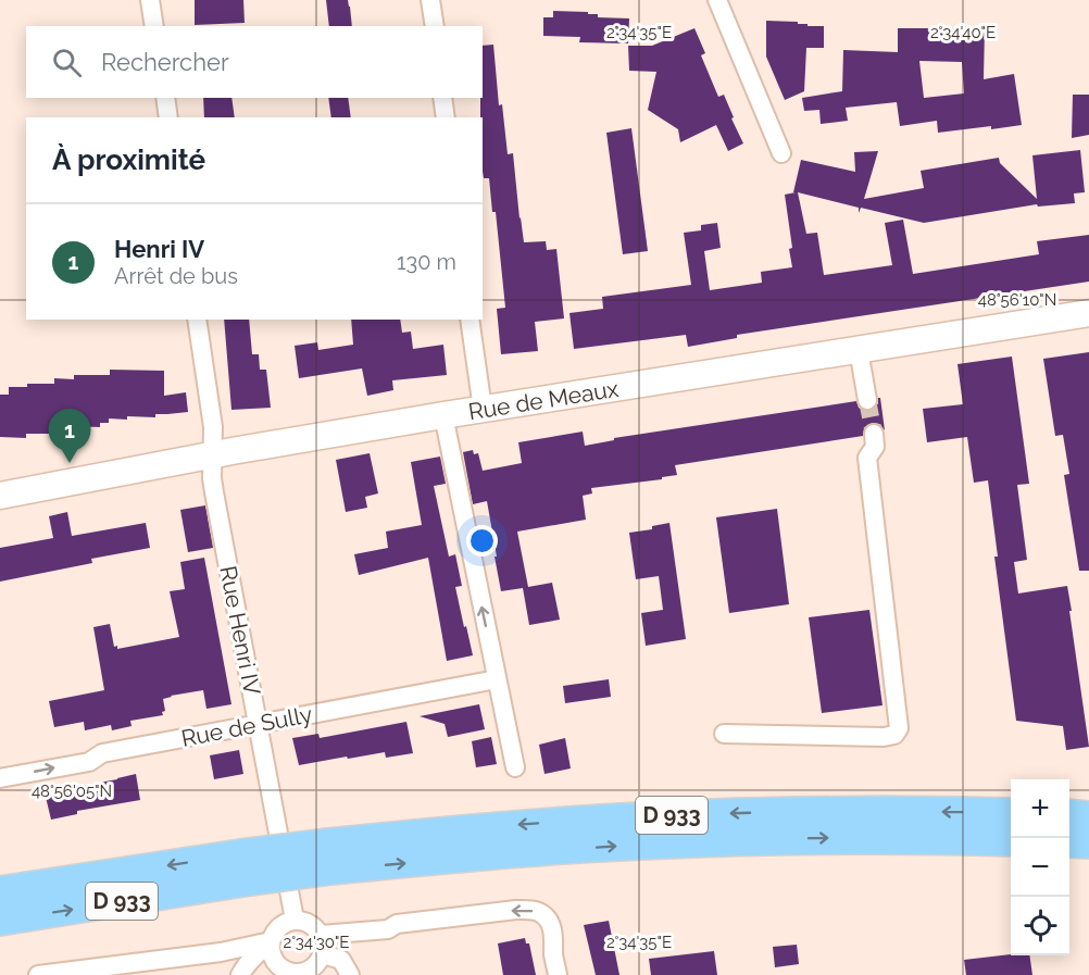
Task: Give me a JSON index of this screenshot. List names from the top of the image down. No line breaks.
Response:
{"streets":{"highway":["D 933"],"main road":["Rue de Meaux"],"street":["Rue Henri IV","Rue de Sully"]},"crossings":[["Rue de Meaux","Rue Henri IV"],["Rue Henri IV","Rue de Sully"]],"one_way":["Rue de Sully"],"page":{"search":"Rechercher","heading":"À proximité","list":[{"mark":"1","name":"Henri IV","note":"Arrêt de bus","value":"130 m"}],"pins":"1","map_buttons":["+","−"]},"coordinates":["2°34'35\"E","2°34'40\"E","48°56'10\"N","48°56'05\"N","2°34'30\"E"]}
